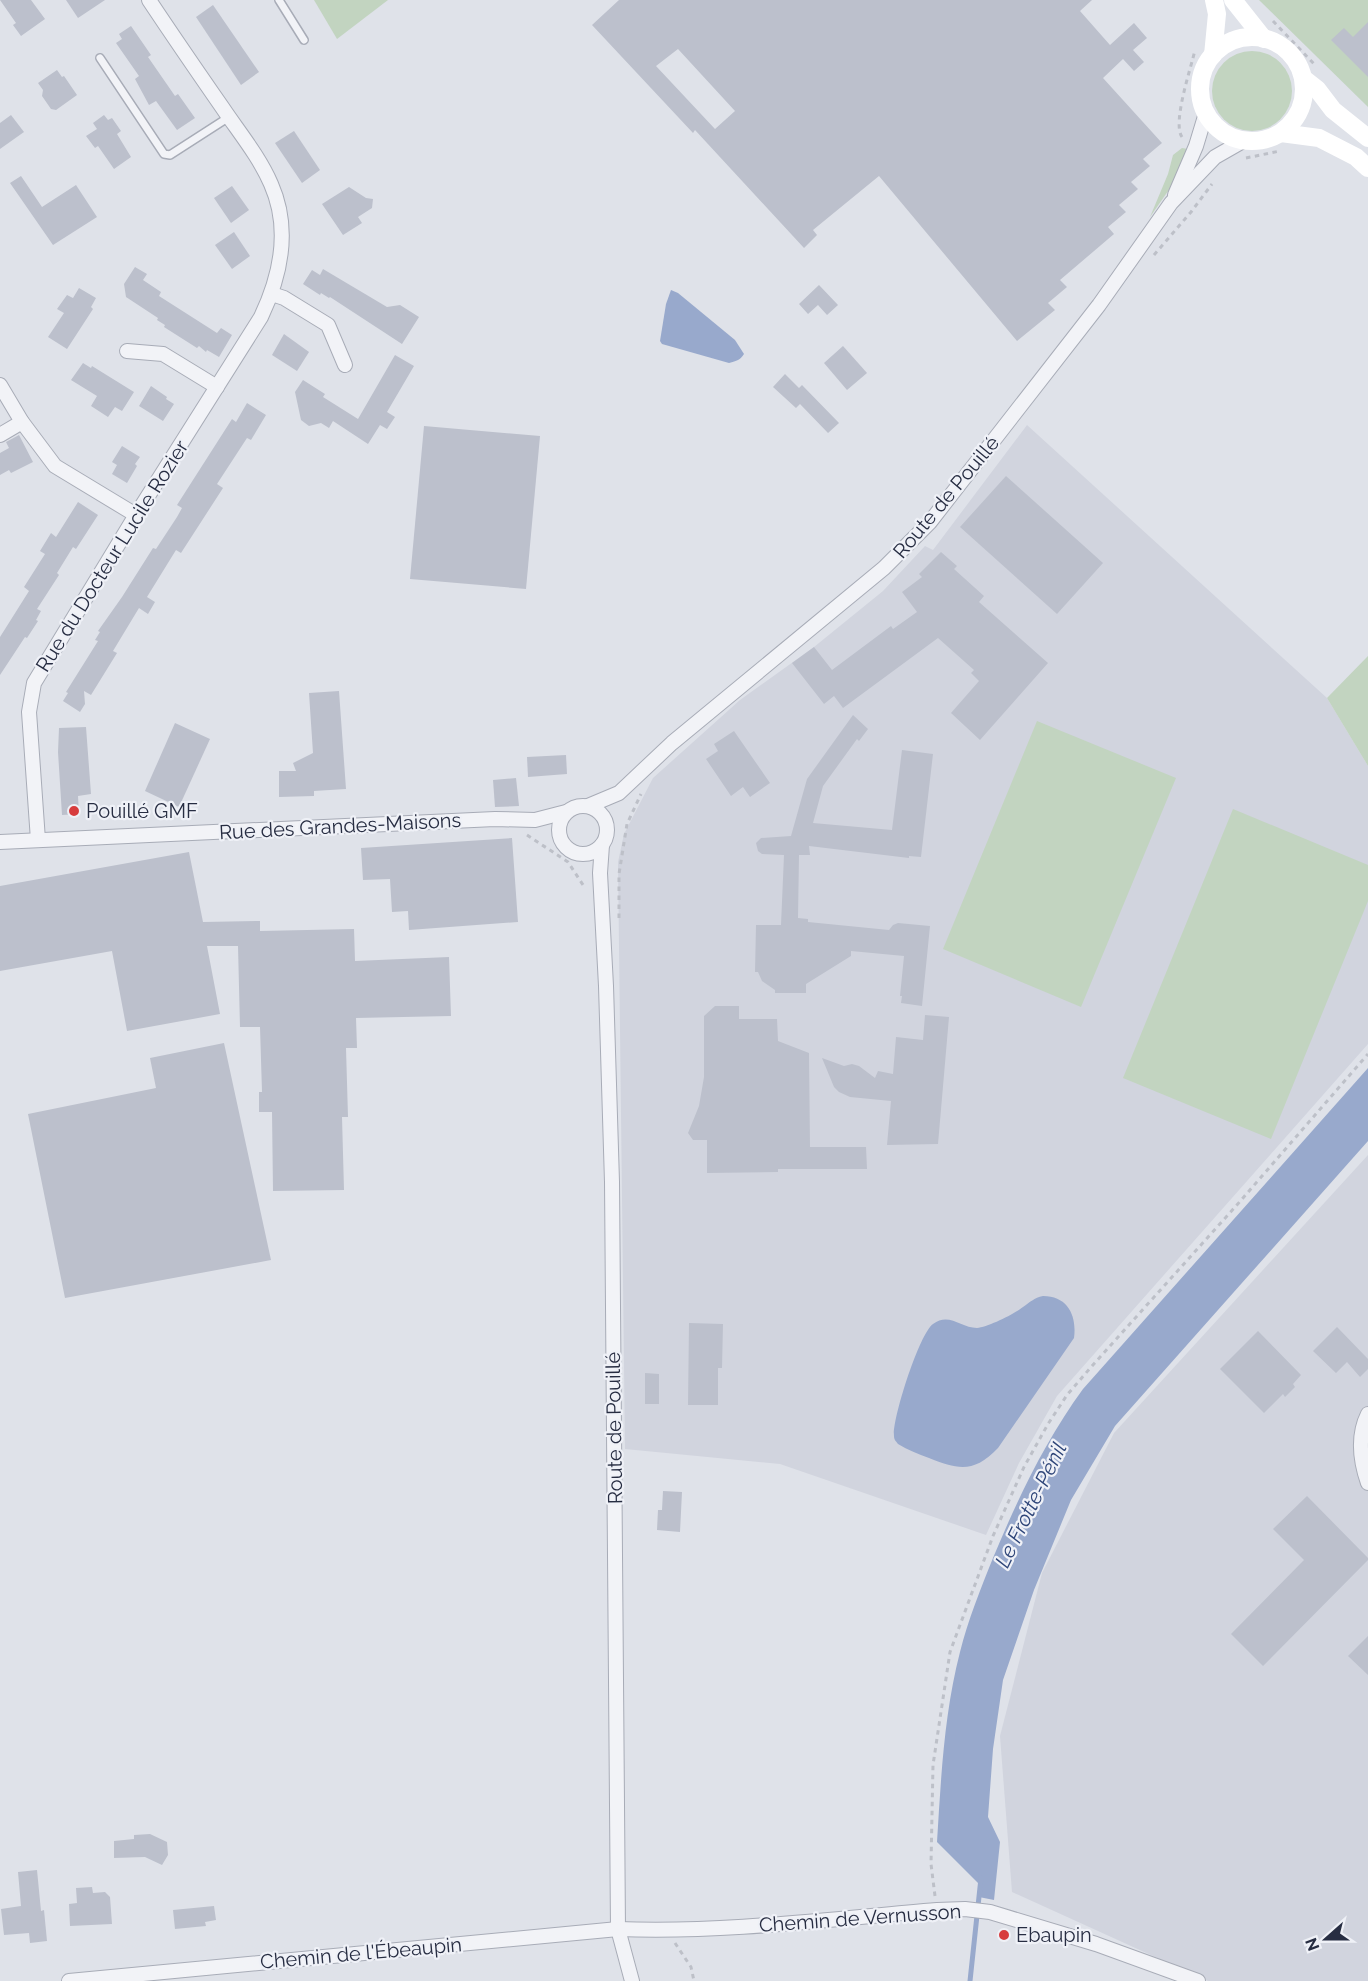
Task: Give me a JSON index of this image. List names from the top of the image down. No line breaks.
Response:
{"streets":{"street":["Route de Pouillé","Rue du Docteur Lucile Rozier","Rue des Grandes-Maisons","Chemin de Vernusson","Chemin de l'Ébeaupin"]},"crossings":[["Route de Pouillé","Rue des Grandes-Maisons"],["Route de Pouillé","Chemin de Vernusson"],["Route de Pouillé","Chemin de l'Ébeaupin"],["Rue du Docteur Lucile Rozier","Rue des Grandes-Maisons"],["Chemin de Vernusson","Chemin de l'Ébeaupin"]],"water":["Le Frotte-Pénil"],"places":["Pouillé GMF","Ebaupin"],"north":"left"}
